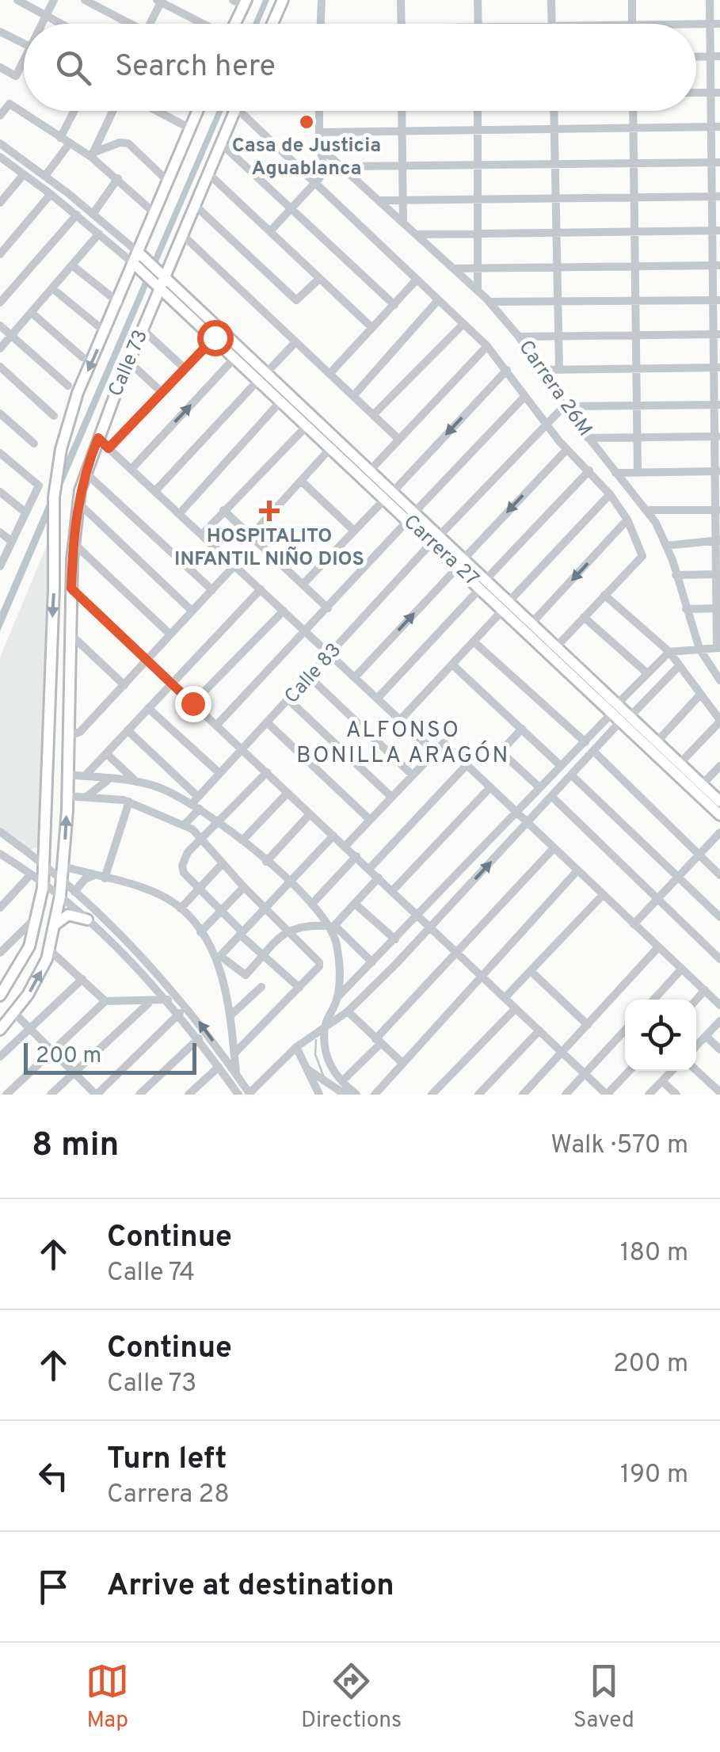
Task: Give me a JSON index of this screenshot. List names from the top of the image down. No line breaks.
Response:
{"streets":{"main road":["Calle 73","Carrera 27"],"street":["Carrera 26M","Calle 83"]},"crossings":[["Calle 73","Carrera 27"],["Carrera 26M","Calle 83"],["Carrera 27","Calle 83"]],"districts":["ALFONSO BONILLA ARAGÓN"],"places":{"other":["Casa de Justicia Aguablanca"],"health":["HOSPITALITO INFANTIL NIÑO DIOS"]},"scale_bar":"200 m","page":{"search":"Search here","scale":"200 m","heading":["8 min","Walk · 570 m"],"list":[["Continue","Calle 74","180 m"],["Continue","Calle 73","200 m"],["Turn left","Carrera 28","190 m"],"Arrive at destination"],"nav":["Map","Directions","Saved"]}}
